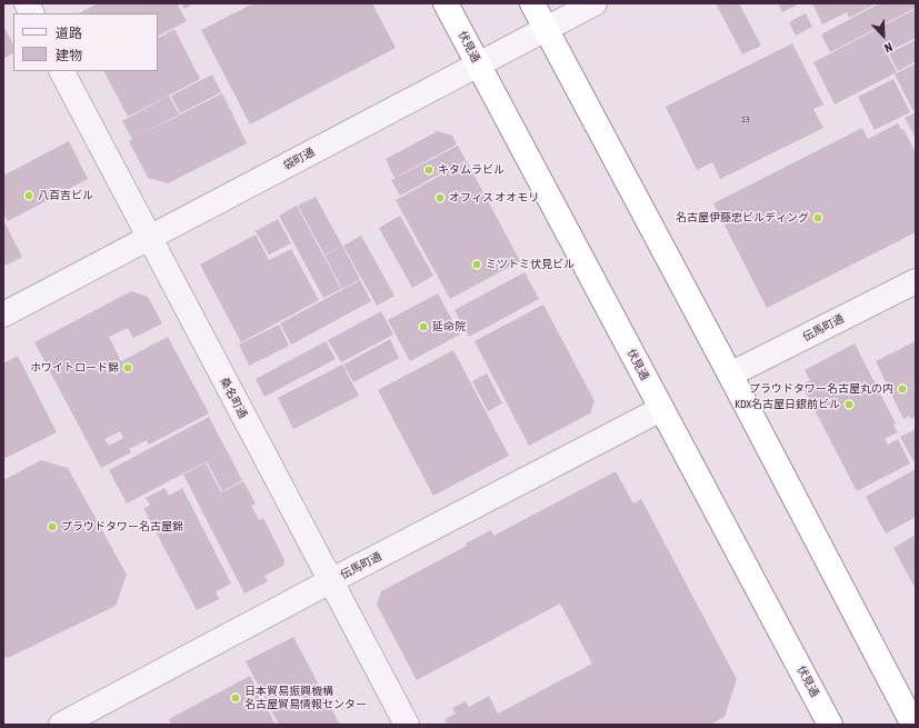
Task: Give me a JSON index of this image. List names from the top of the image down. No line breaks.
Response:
{"streets":{"highway":["伏見通"],"street":["袋町通","伝馬町通","桑名町通"]},"crossings":[["伏見通","袋町通"],["伏見通","伝馬町通"],["袋町通","桑名町通"],["伝馬町通","桑名町通"]],"places":["キタムラビル","八百吉ビル","オフィス オオモリ","名古屋伊藤忠ビルディング","ミツトミ伏見ビル","延命院","ホワイトロード錦","プラウドタワー名古屋丸の内","KDX名古屋日銀前ビル","プラウドタワー名古屋錦","日本貿易振興機構 名古屋貿易情報センター"],"house_numbers":["13"],"legend":["道路","建物"],"north":"bottom right"}
